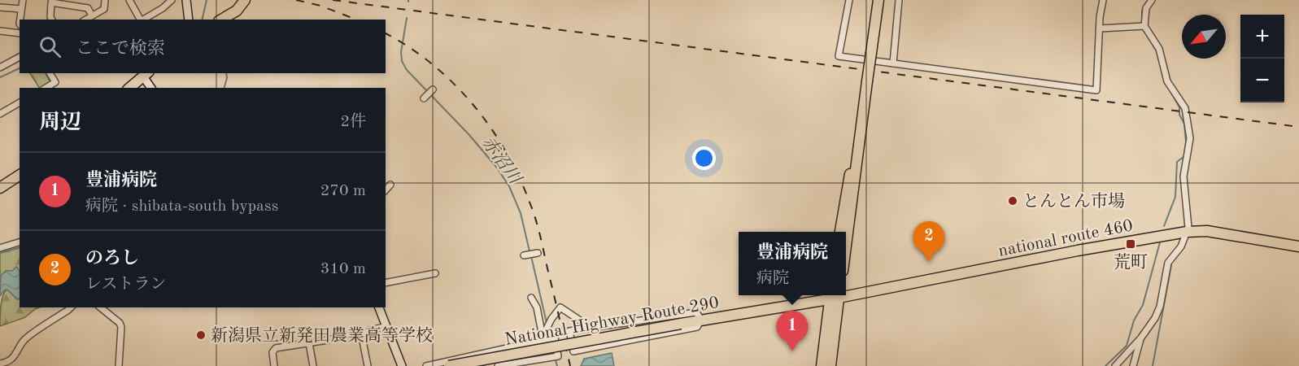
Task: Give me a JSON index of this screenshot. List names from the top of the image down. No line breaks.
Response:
{"streets":{"highway":["national route 460","National Highway Route 290"]},"water":["赤沼川"],"places":{"other":["とんとん市場","新潟県立新発田農業高等学校"],"transit":["荒町"]},"north":"bottom left","page":{"map_buttons":["+","−"],"search":"ここで検索","heading":["周辺","2件"],"list":[{"mark":"1","name":"豊浦病院","note":"病院 · shibata-south bypass","value":"270 m"},{"mark":"2","name":"のろし","note":"レストラン","value":"310 m"}],"pins":["2","1"],"popup":["豊浦病院","病院"]}}
